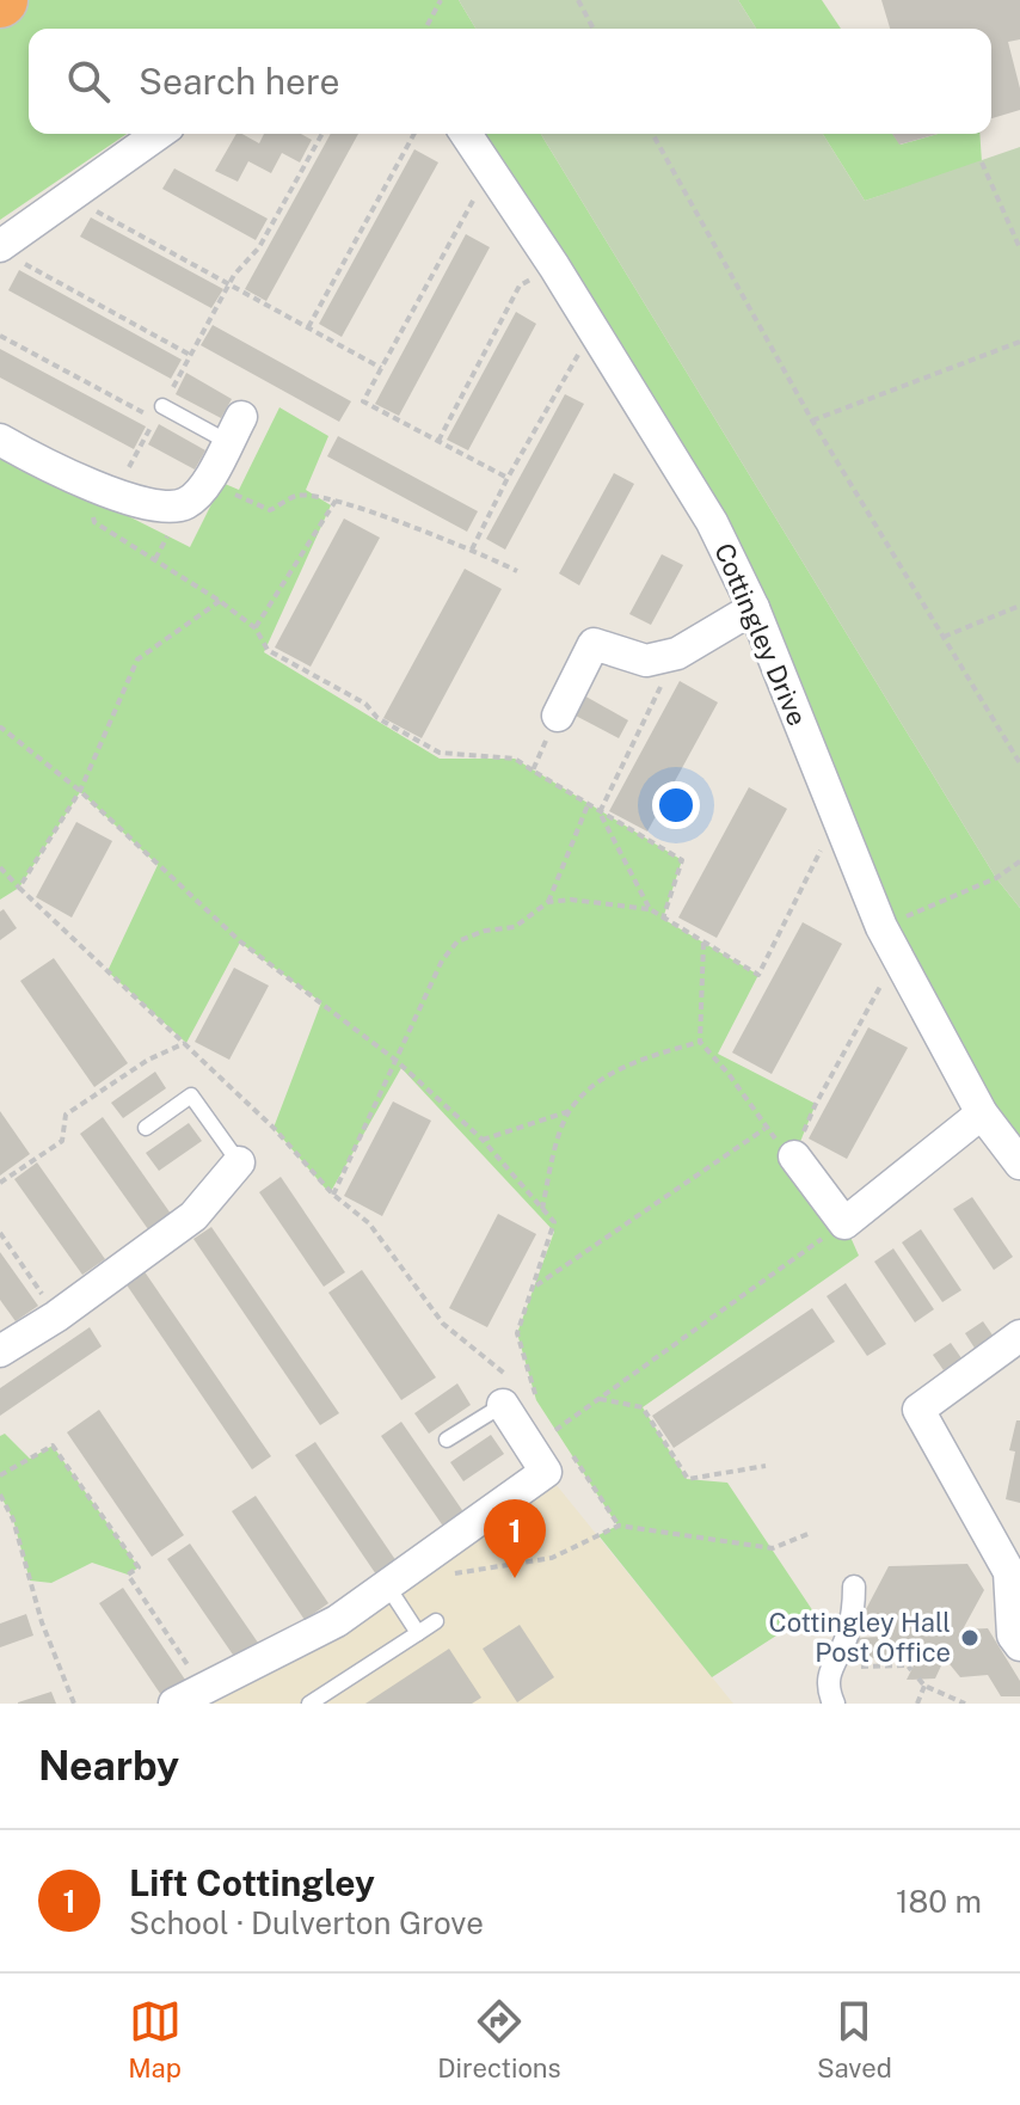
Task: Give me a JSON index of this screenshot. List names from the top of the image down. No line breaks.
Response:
{"streets":{"street":["Cottingley Drive"]},"places":["Cottingley Hall Post Office"],"page":{"search":"Search here","pins":"1","heading":"Nearby","list":[{"mark":"1","name":"Lift Cottingley","note":"School · Dulverton Grove","value":"180 m"}],"nav":["Map","Directions","Saved"]}}
